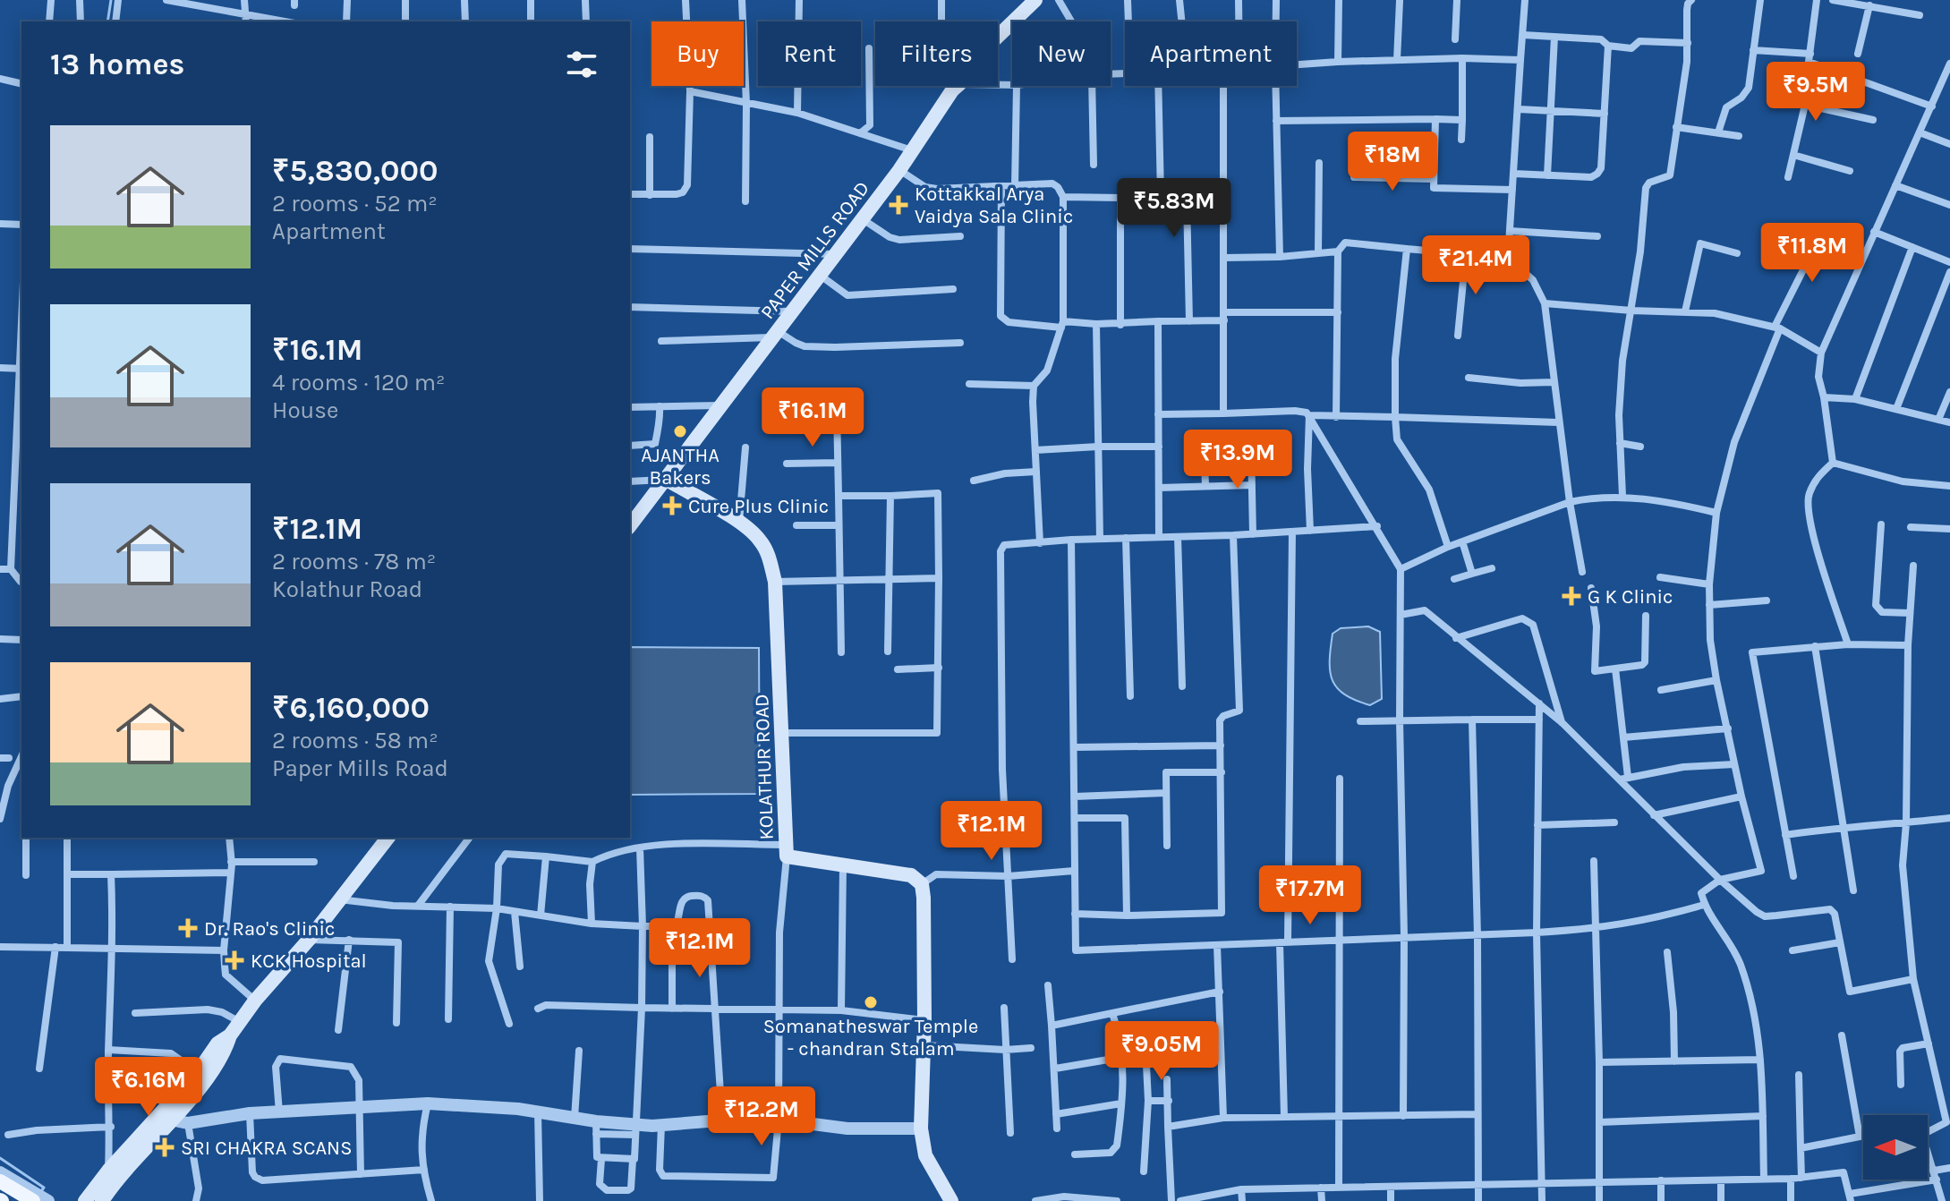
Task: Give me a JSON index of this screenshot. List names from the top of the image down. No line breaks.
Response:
{"streets":{"main road":["PAPER MILLS ROAD","KOLATHUR ROAD"]},"crossings":[["PAPER MILLS ROAD","KOLATHUR ROAD"]],"places":{"health":["Kottakkal Arya Vaidya Sala Clinic","Cure Plus Clinic","G K Clinic","Dr. Rao's Clinic","KCK Hospital","SRI CHAKRA SCANS"],"other":["AJANTHA Bakers","Somanatheswar Temple - chandran Stalam"]},"north":"left","page":{"chip":["Buy","Rent","Filters","New","Apartment"],"heading":"13 homes","price":["₹9.5M","₹18M","₹5.83M","₹11.8M","₹21.4M","₹16.1M","₹13.9M","₹12.1M","₹17.7M","₹12.1M","₹9.05M","₹6.16M","₹12.2M"],"list":[{"name":"₹5,830,000","note":"2 rooms · 52 m² · Apartment"},{"name":"₹16.1M","note":"4 rooms · 120 m² · House"},{"name":"₹12.1M","note":"2 rooms · 78 m² · Kolathur Road"},{"name":"₹6,160,000","note":"2 rooms · 58 m² · Paper Mills Road"}]}}
